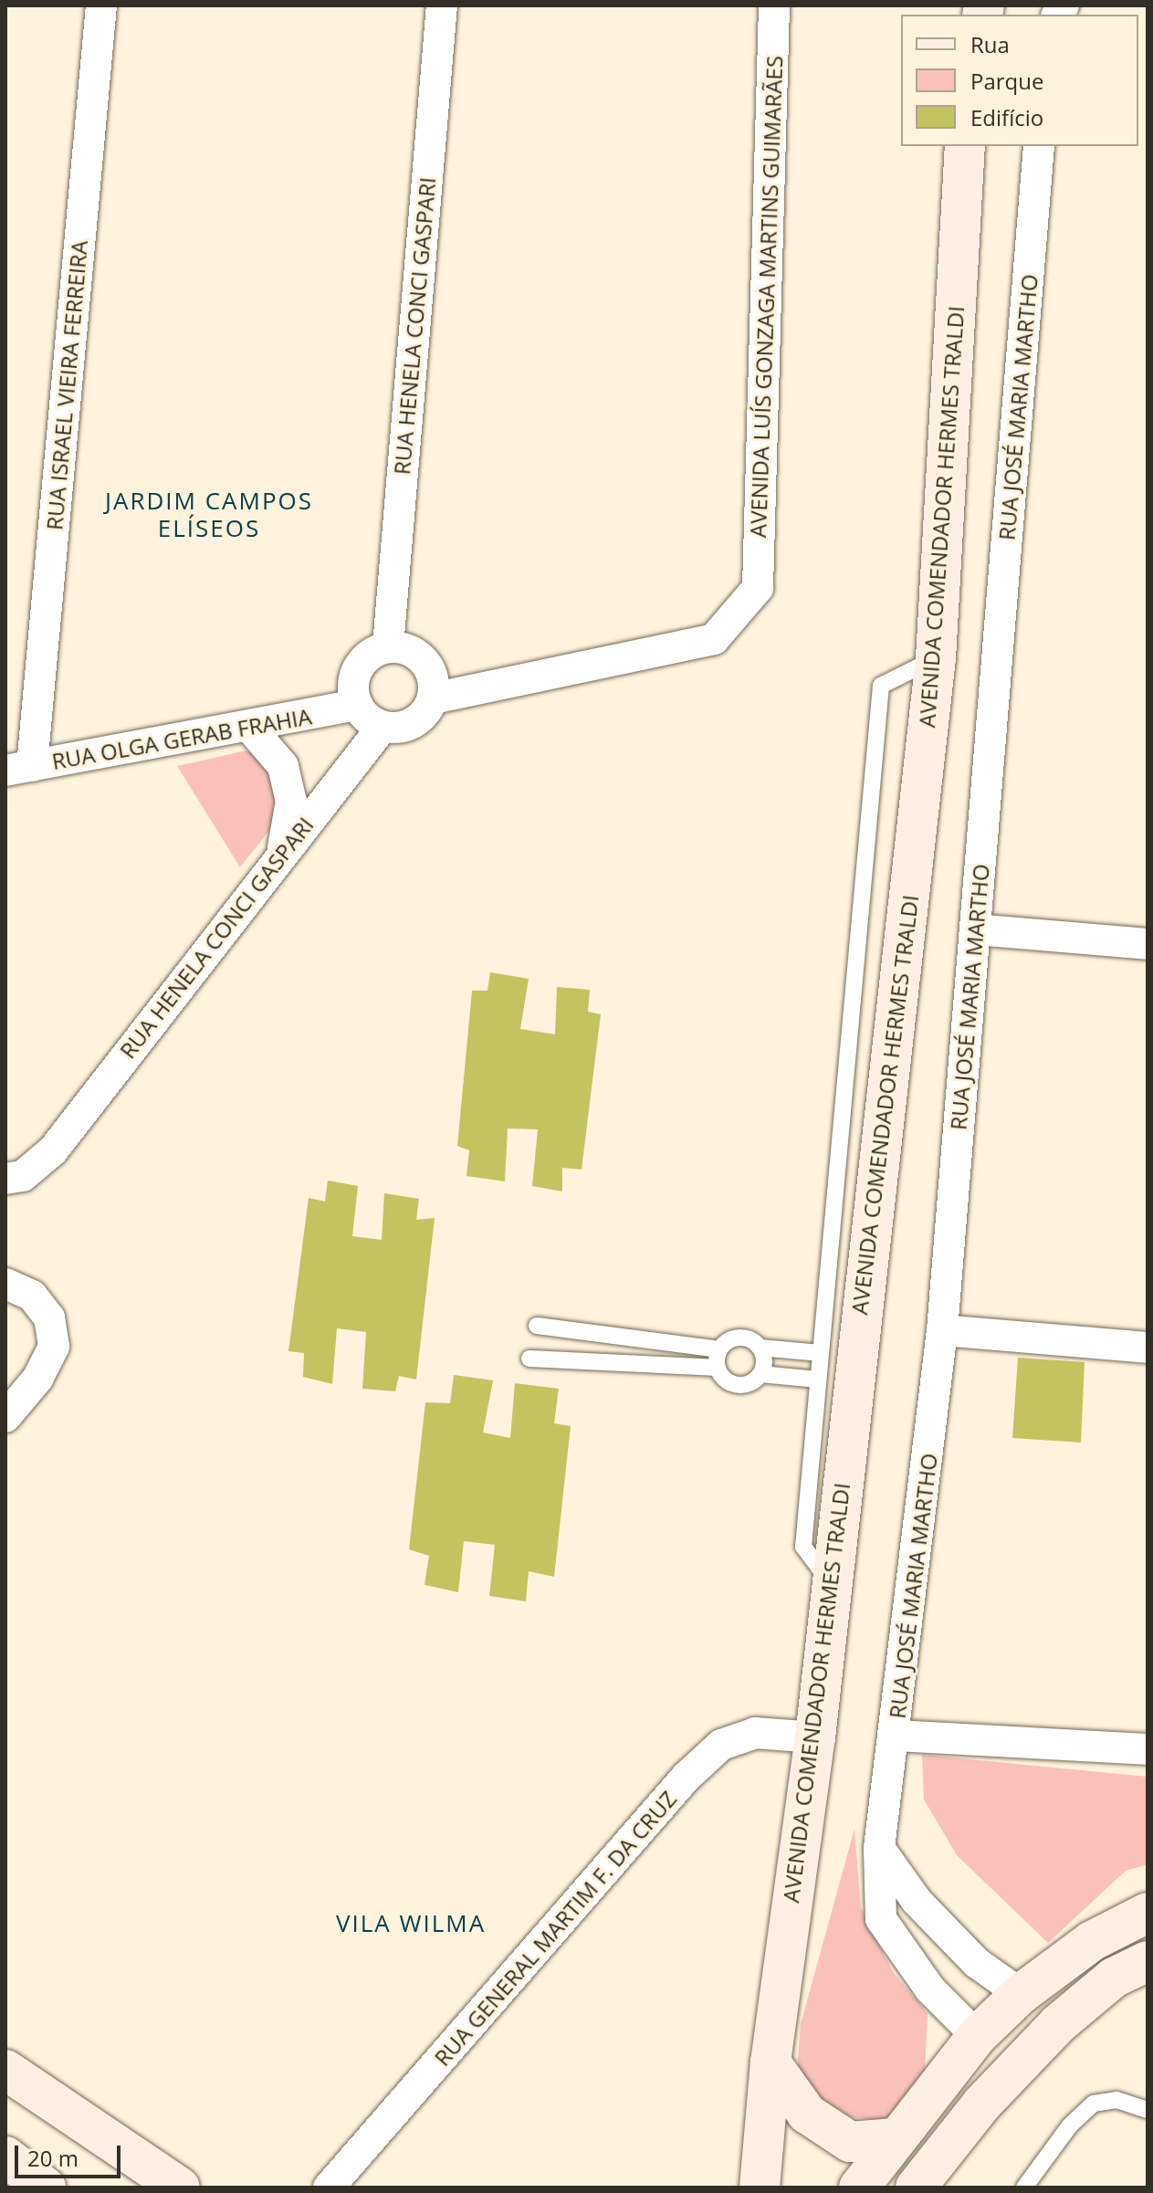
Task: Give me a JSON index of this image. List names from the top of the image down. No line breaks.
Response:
{"streets":{"main road":["AVENIDA COMENDADOR HERMES TRALDI"],"street":["AVENIDA LUÍS GONZAGA MARTINS GUIMARÃES","RUA HENELA CONCI GASPARI","RUA ISRAEL VIEIRA FERREIRA","RUA JOSÉ MARIA MARTHO","RUA OLGA GERAB FRAHIA","RUA GENERAL MARTIM F. DA CRUZ"]},"crossings":[["AVENIDA LUÍS GONZAGA MARTINS GUIMARÃES","RUA HENELA CONCI GASPARI"],["AVENIDA LUÍS GONZAGA MARTINS GUIMARÃES","RUA OLGA GERAB FRAHIA"],["RUA HENELA CONCI GASPARI","RUA OLGA GERAB FRAHIA"],["RUA ISRAEL VIEIRA FERREIRA","RUA OLGA GERAB FRAHIA"],["AVENIDA COMENDADOR HERMES TRALDI","RUA GENERAL MARTIM F. DA CRUZ"]],"districts":["JARDIM CAMPOS ELÍSEOS","VILA WILMA"],"legend":["Rua","Parque","Edifício"],"scale_bar":"20 m"}
